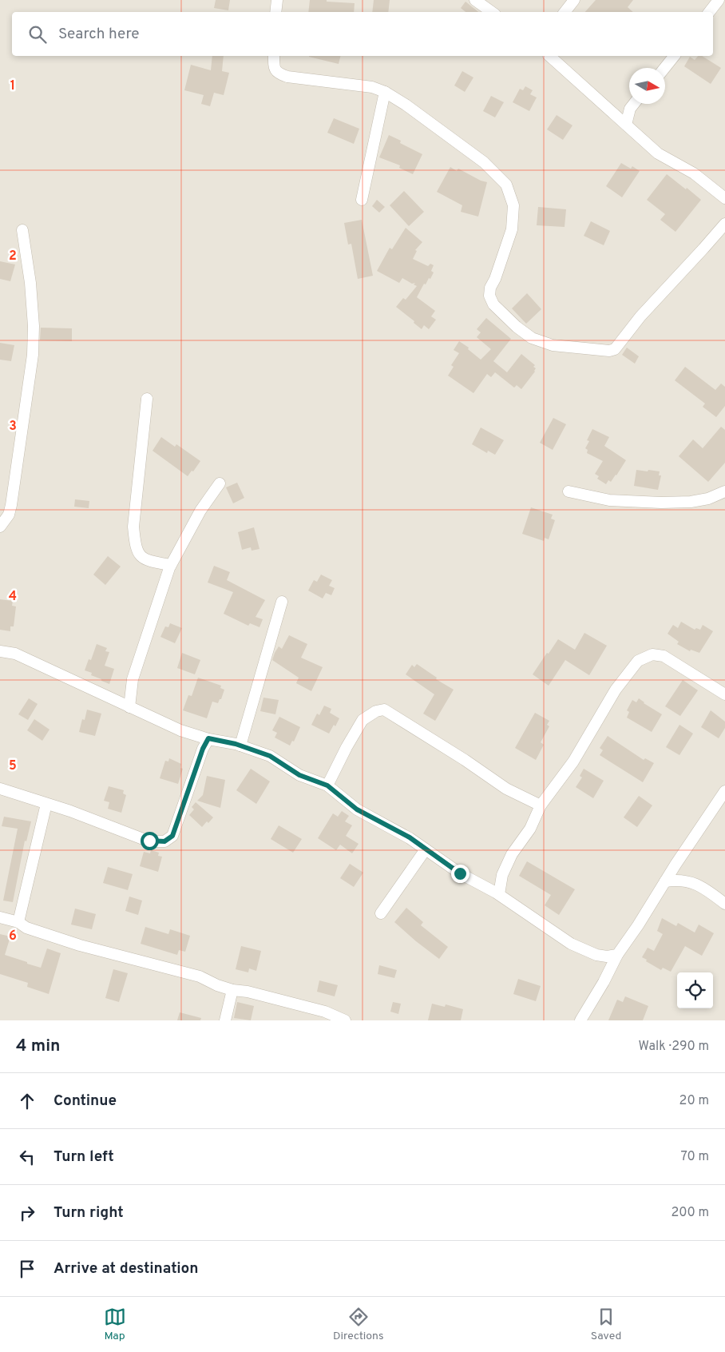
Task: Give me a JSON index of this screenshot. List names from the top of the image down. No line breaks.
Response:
{"north":"right","page":{"search":"Search here","heading":["4 min","Walk · 290 m"],"list":[["Continue","20 m"],["Turn left","70 m"],["Turn right","200 m"],"Arrive at destination"],"nav":["Map","Directions","Saved"]},"grid":{"rows":["1","2","3","4","5","6"]}}
